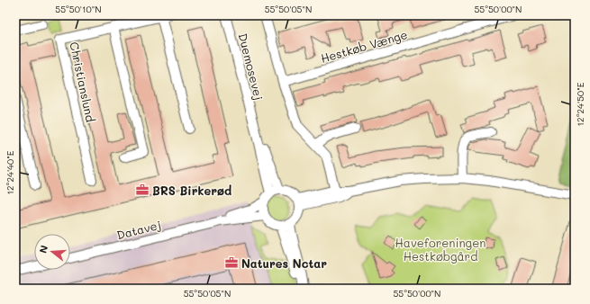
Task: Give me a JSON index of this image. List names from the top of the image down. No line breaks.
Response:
{"streets":{"street":["Hestkøb Vænge","Duemosevej","Christianslund","Datavej"]},"crossings":[["Duemosevej","Datavej"]],"parks":["Haveforeningen Hestkøbgård"],"places":{"office":["BRS Birkerød","Natures Nctar"]},"north":"left","coordinates":["55°50'10\"N","55°50'05\"N","55°50'00\"N","12°24'50\"E","12°24'40\"E"]}
